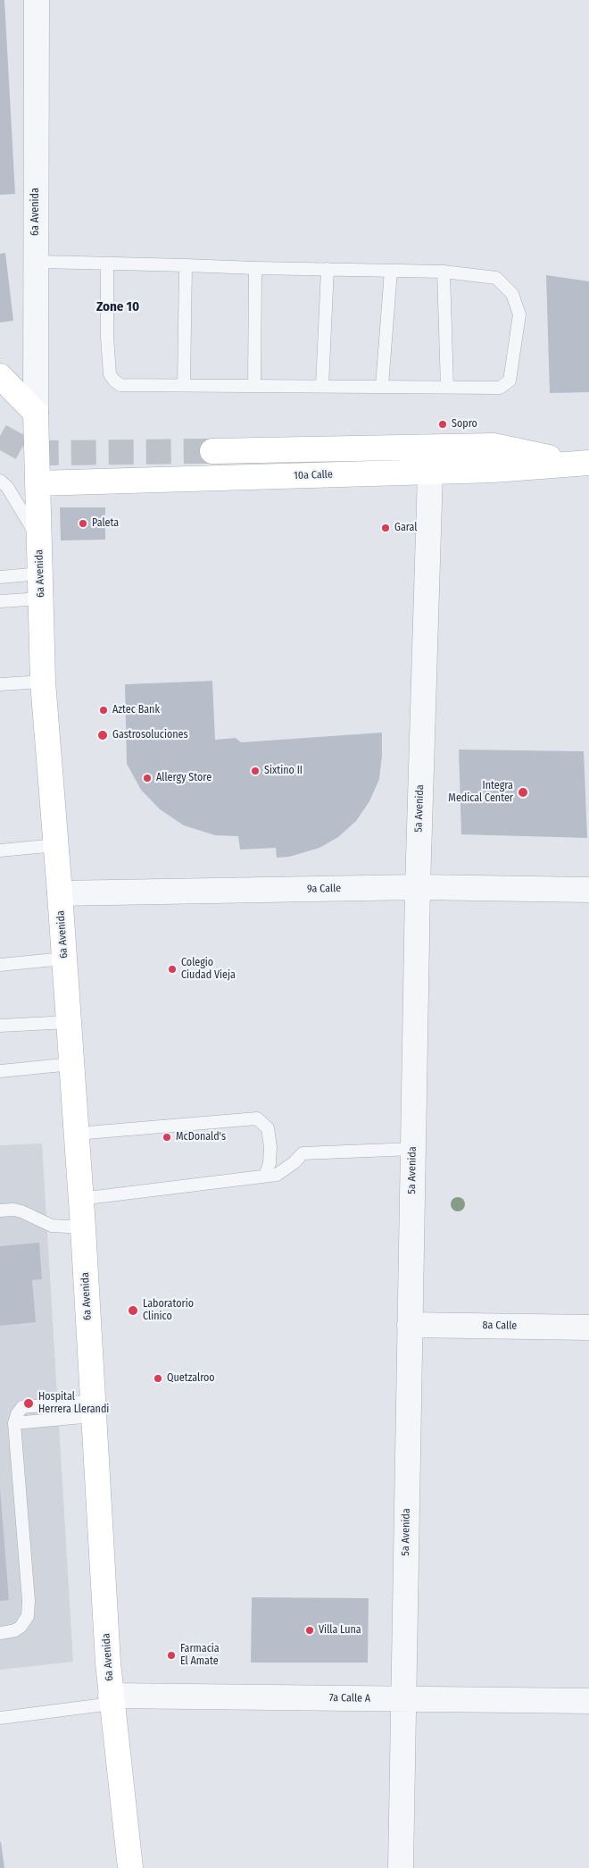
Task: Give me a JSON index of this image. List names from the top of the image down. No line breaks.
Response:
{"streets":{"main road":["6a Avenida","10a Calle"],"street":["5a Avenida","9a Calle","8a Calle","7a Calle A"]},"crossings":[["6a Avenida","10a Calle"],["6a Avenida","9a Calle"],["6a Avenida","7a Calle A"],["10a Calle","5a Avenida"],["5a Avenida","9a Calle"],["5a Avenida","8a Calle"],["5a Avenida","7a Calle A"]],"districts":["Zone 10"],"places":["Sopro","Paleta","Garal","Aztec Bank","Gastrosoluciones","Sixtino II","Allergy Store","Integra Medical Center","Colegio Ciudad Vieja","McDonald's","Laboratorio Clinico","Quetzalroo","Hospital Herrera Llerandi","Villa Luna","Farmacia El Amate"]}
